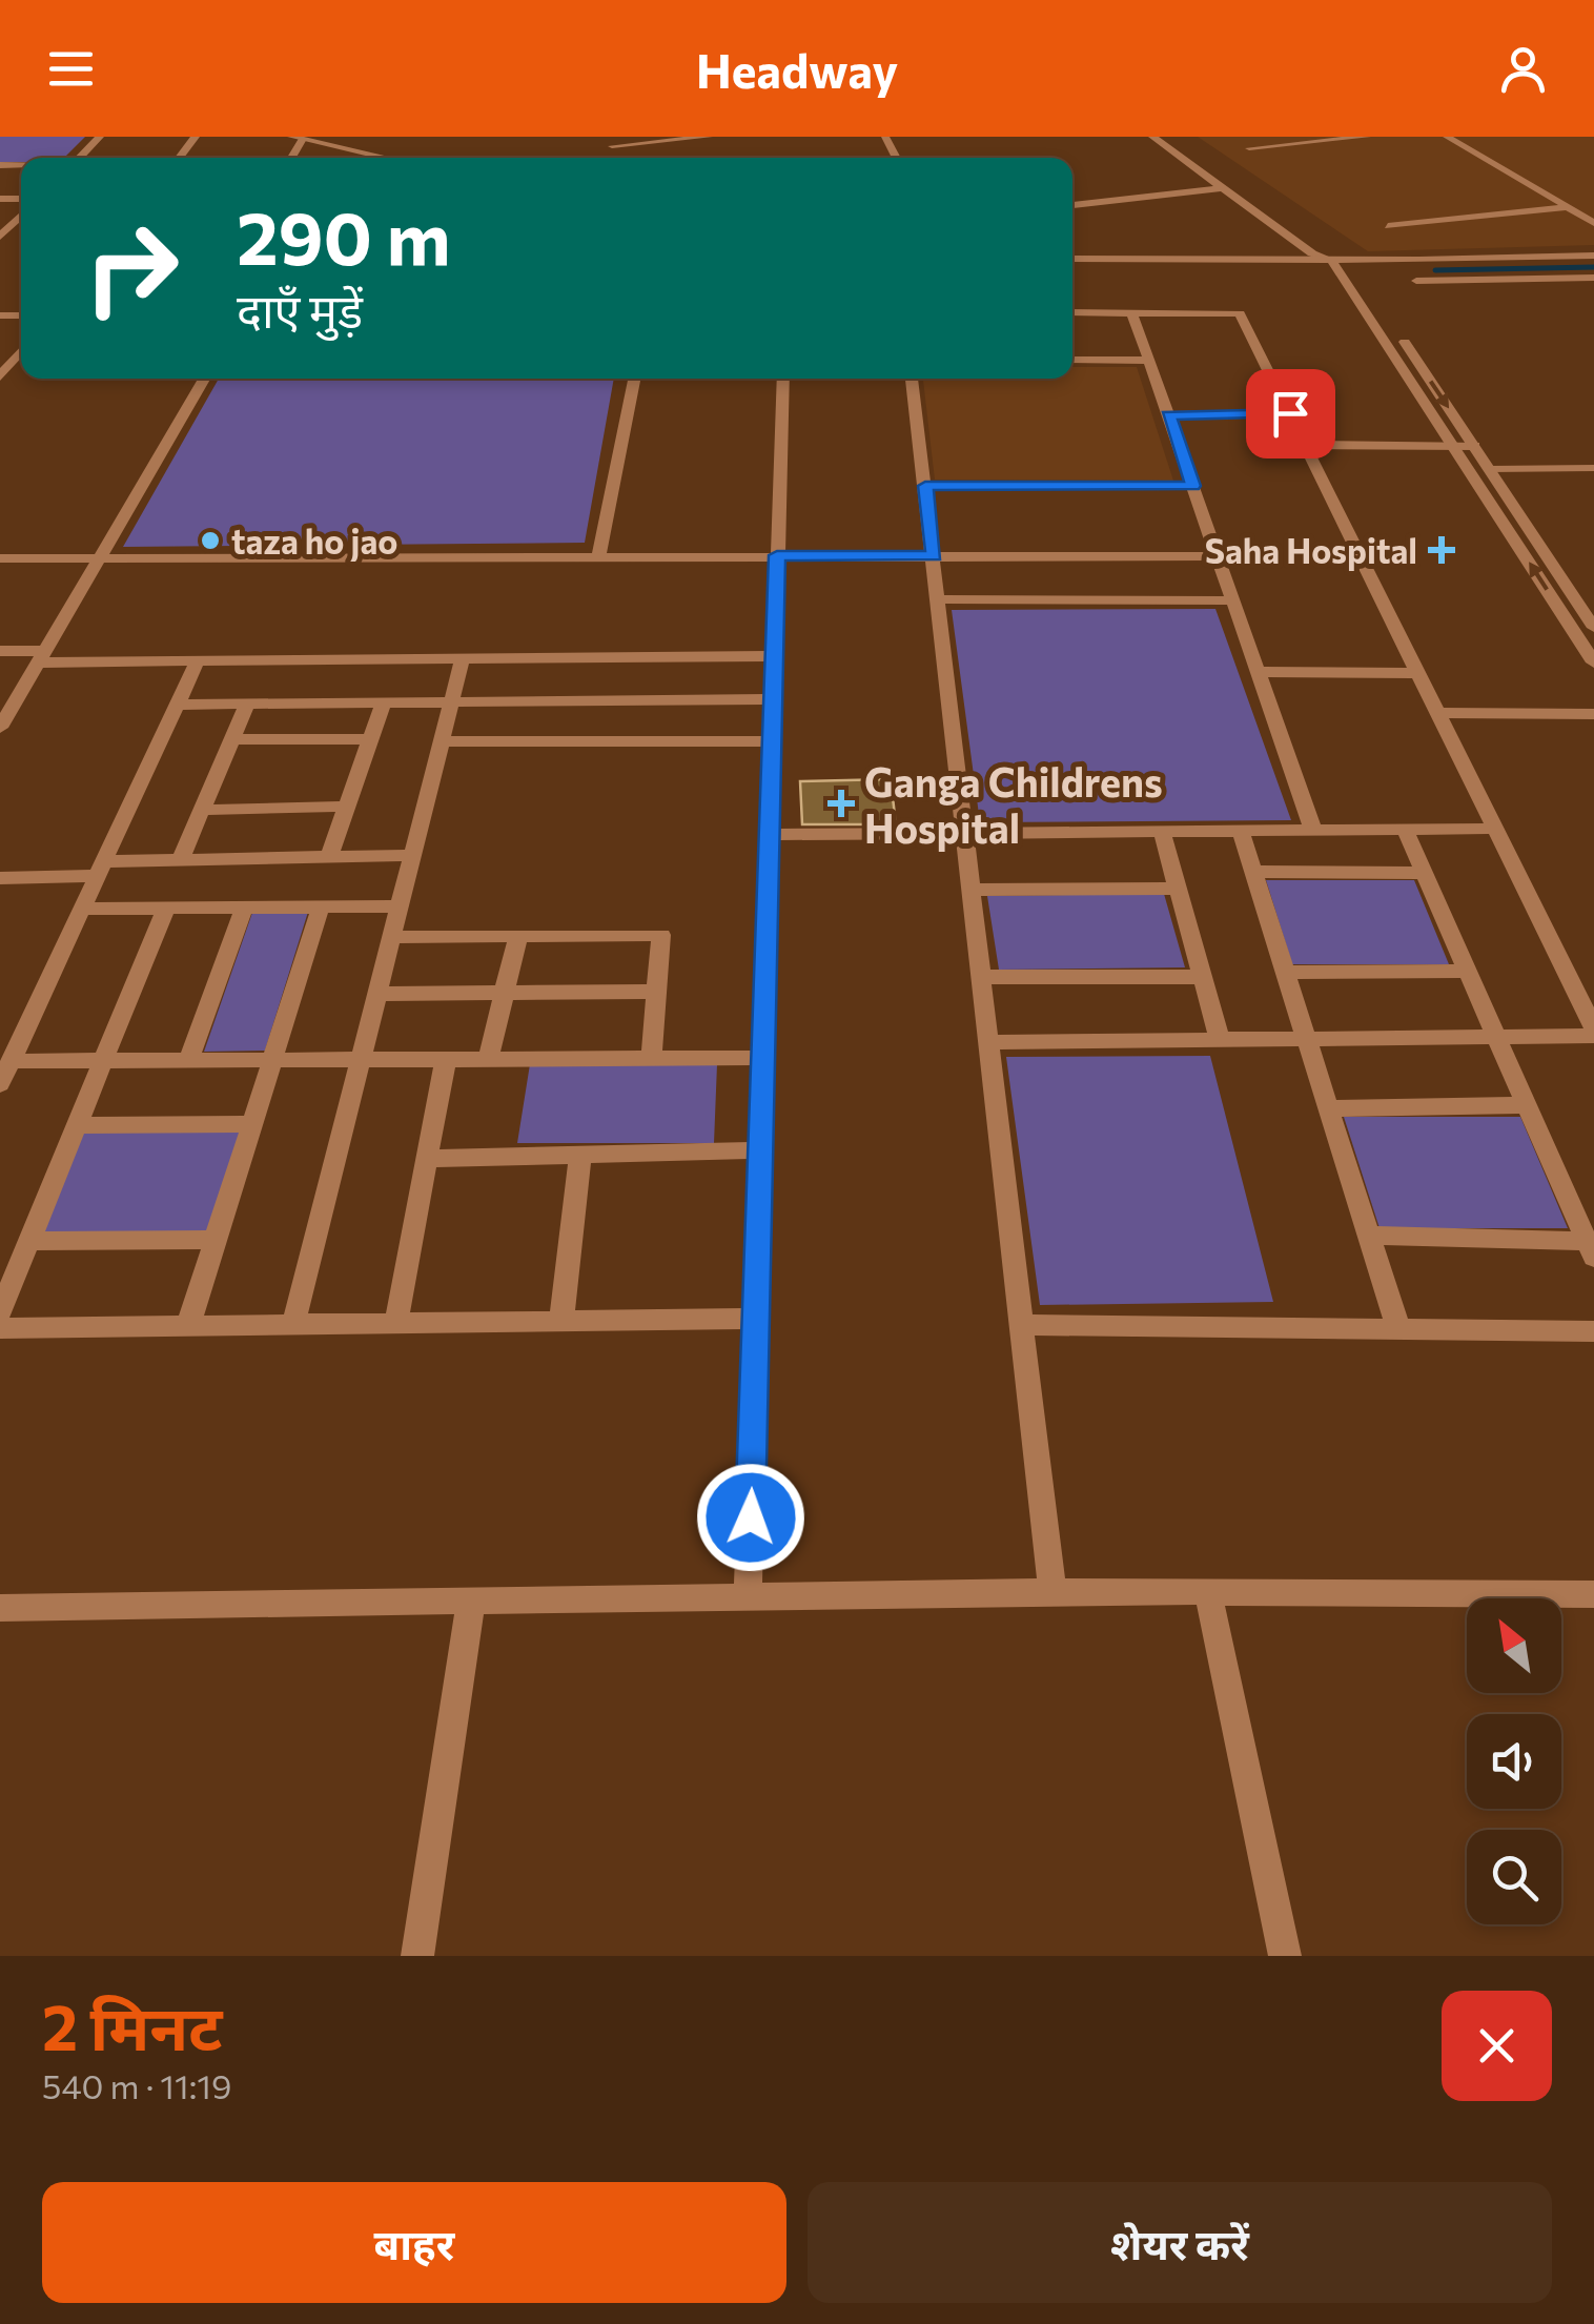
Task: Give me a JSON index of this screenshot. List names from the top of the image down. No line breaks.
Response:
{"places":{"other":["taza ho jao"],"health":["Saha Hospital","Ganga Childrens Hospital"]},"north":"top left","page":{"header":"Headway","turn":["290 m","दाएँ मुड़ें"],"heading":["2 मिनट","540 m · 11:19"],"buttons":["बाहर","शेयर करें"]}}
